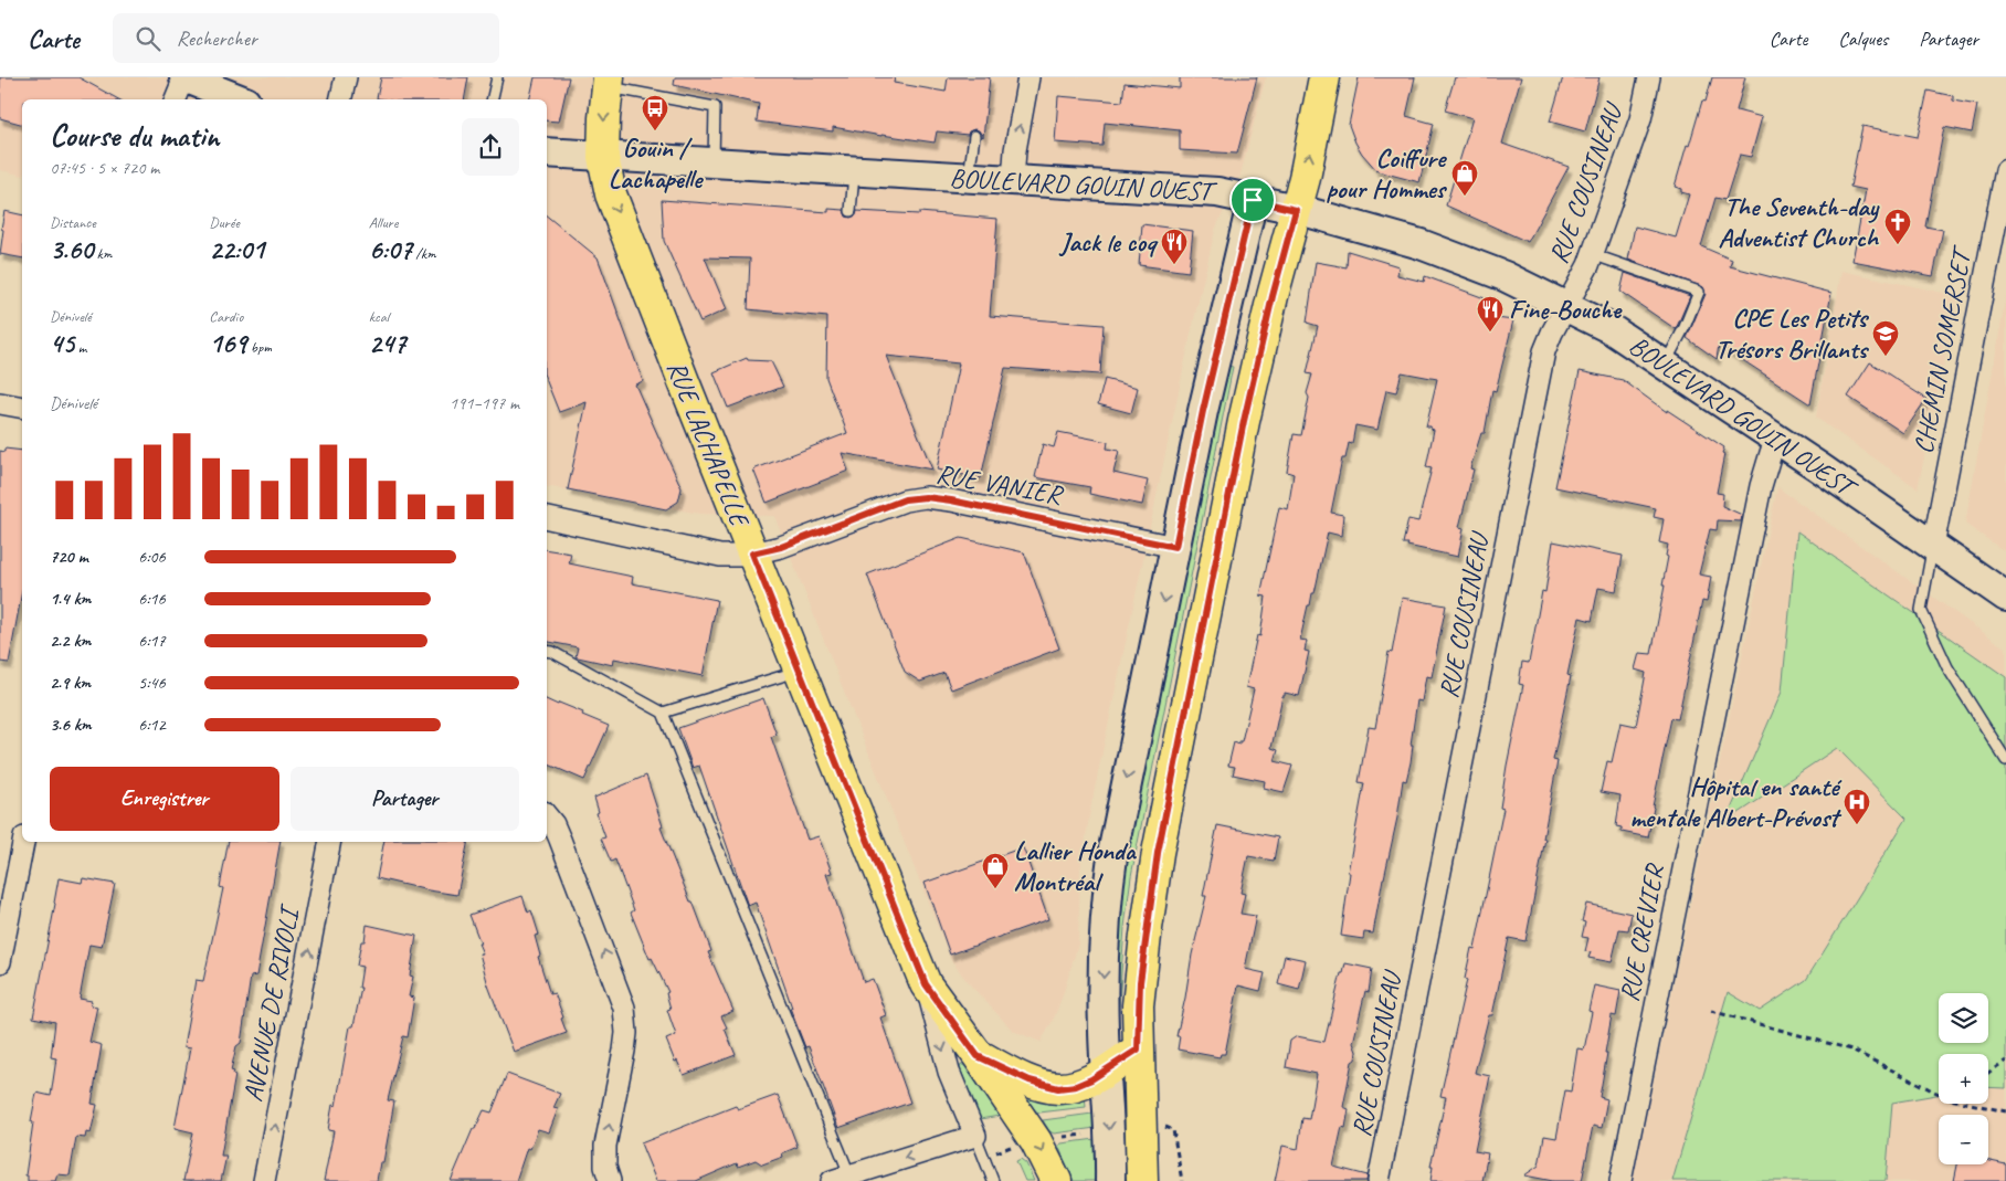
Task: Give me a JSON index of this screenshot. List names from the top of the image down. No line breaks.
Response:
{"streets":{"main road":["RUE LACHAPELLE"],"street":["BOULEVARD GOUIN OUEST","RUE COUSINEAU","CHEMIN SOMERSET","RUE VANIER","RUE CREVIER","AVENUE DE RIVOLI"]},"crossings":[["BOULEVARD GOUIN OUEST","RUE COUSINEAU"],["BOULEVARD GOUIN OUEST","CHEMIN SOMERSET"],["BOULEVARD GOUIN OUEST","RUE LACHAPELLE"],["BOULEVARD GOUIN OUEST","RUE CREVIER"],["RUE LACHAPELLE","RUE VANIER"]],"one_way":["RUE LACHAPELLE","AVENUE DE RIVOLI"],"places":{"bus stop":["Gouin / Lachapelle"],"shop":["Coiffure pour Hommes","Lallier Honda Montréal"],"church":["The Seventh-day Adventist Church"],"restaurant":["Jack le coq","Fine-Bouche"],"school or university":["CPE Les Petits Trésors Brillants"],"hospital":["Hôpital en santé mentale Albert-Prévost"]},"page":{"header":"Carte","search":"Rechercher","nav":["Carte","Calques","Partager"],"heading":["Course du matin","07:45 · 5 × 720 m"],"stats":[["Distance","3.60 km"],["Durée","22:01"],["Allure","6:07 /km"],["Dénivelé","45 m"],["Cardio","169 bpm"],["kcal","247"]],"chart":["Dénivelé","191–197 m"],"list":[{"name":"720 m","note":"6:06"},{"name":"1.4 km","note":"6:16"},{"name":"2.2 km","note":"6:17"},{"name":"2.9 km","note":"5:46"},{"name":"3.6 km","note":"6:12"}],"buttons":["Enregistrer","Partager"],"map_buttons":["+","−"]}}
